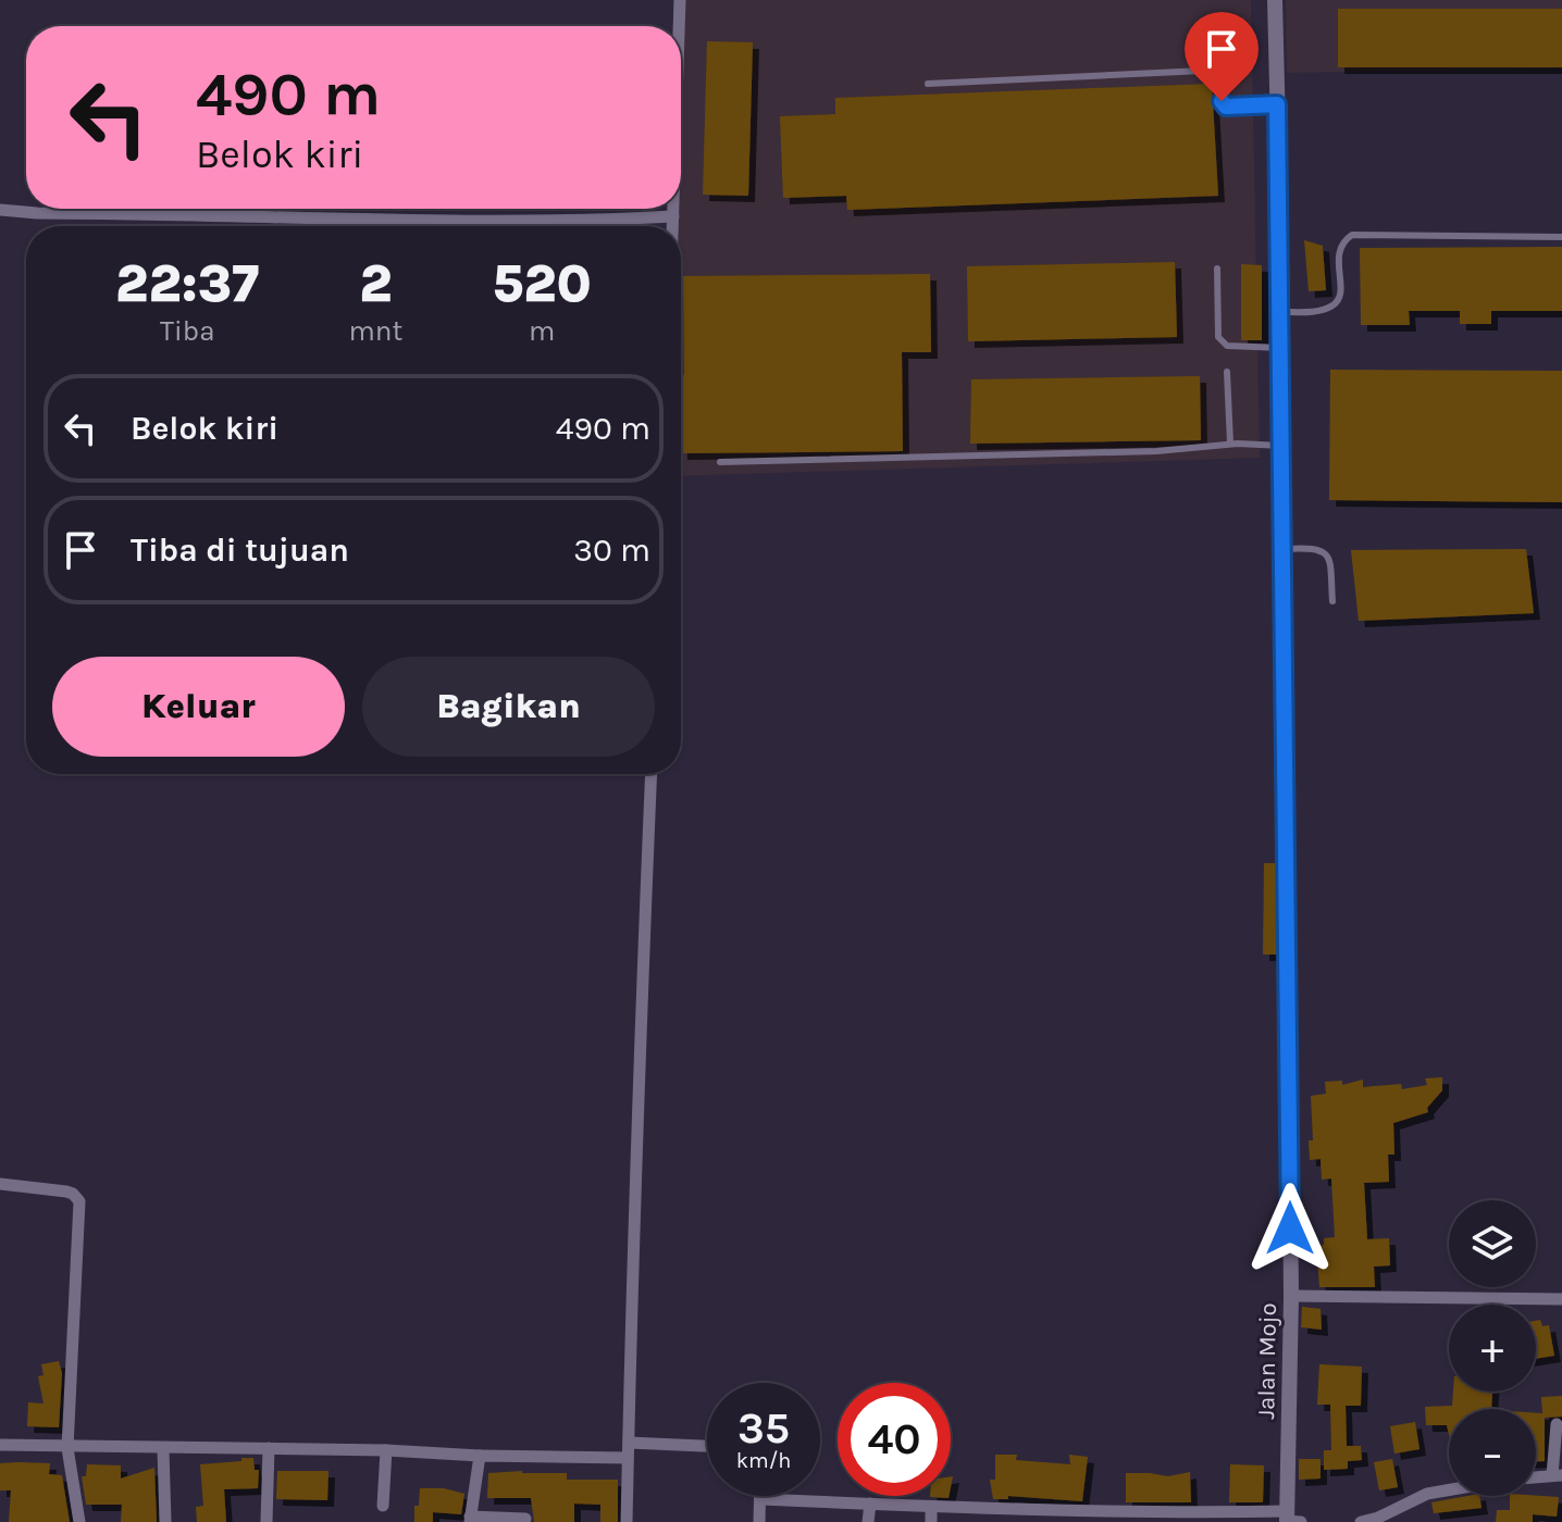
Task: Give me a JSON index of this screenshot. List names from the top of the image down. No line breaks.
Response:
{"streets":{"street":["Jalan Mojo"]},"page":{"turn":["490 m","Belok kiri"],"eta":["22:37","Tiba","2","mnt","520","m"],"list":[{"name":"Belok kiri","value":"490 m"},{"name":"Tiba di tujuan","value":"30 m"}],"buttons":["Keluar","Bagikan"],"map_buttons":["+","−"],"speed":"35 km/h","limit":"40"}}
